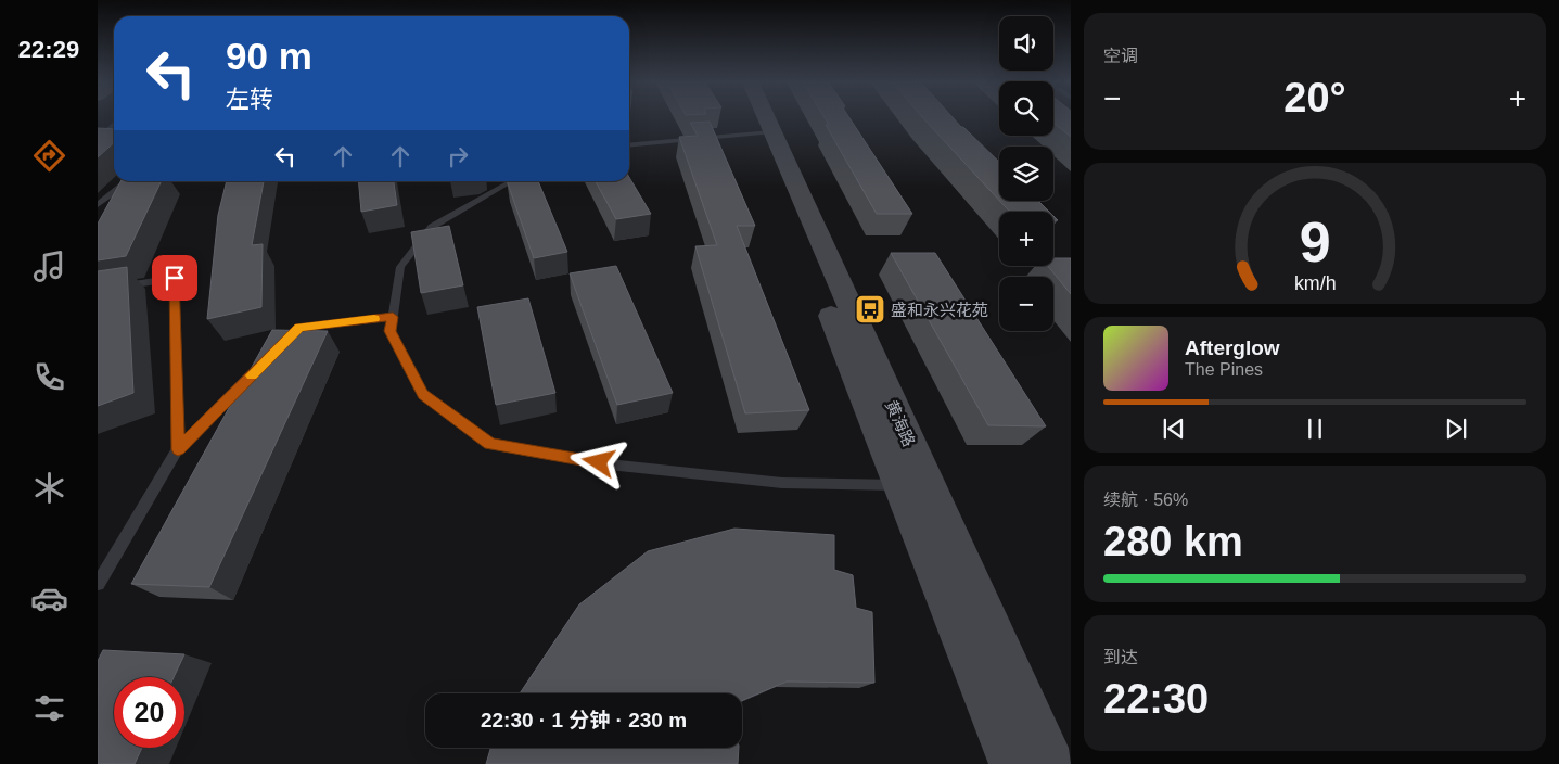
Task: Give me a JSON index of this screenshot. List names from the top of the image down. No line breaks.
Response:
{"streets":{"main road":["黄海路"]},"places":{"bus stop":["盛和永兴花苑"]},"page":{"tabs":"22:29","tile":["空调",["续航 · 56%","280 km"],["到达","22:30"]],"map_buttons":["+","−"],"turn":["90 m","左转"],"heat":["−","20°","+"],"song":["Afterglow","The Pines"],"limit":"20","trip":"22:30 · 1 分钟 · 230 m","gauge":["9","km/h"]}}
